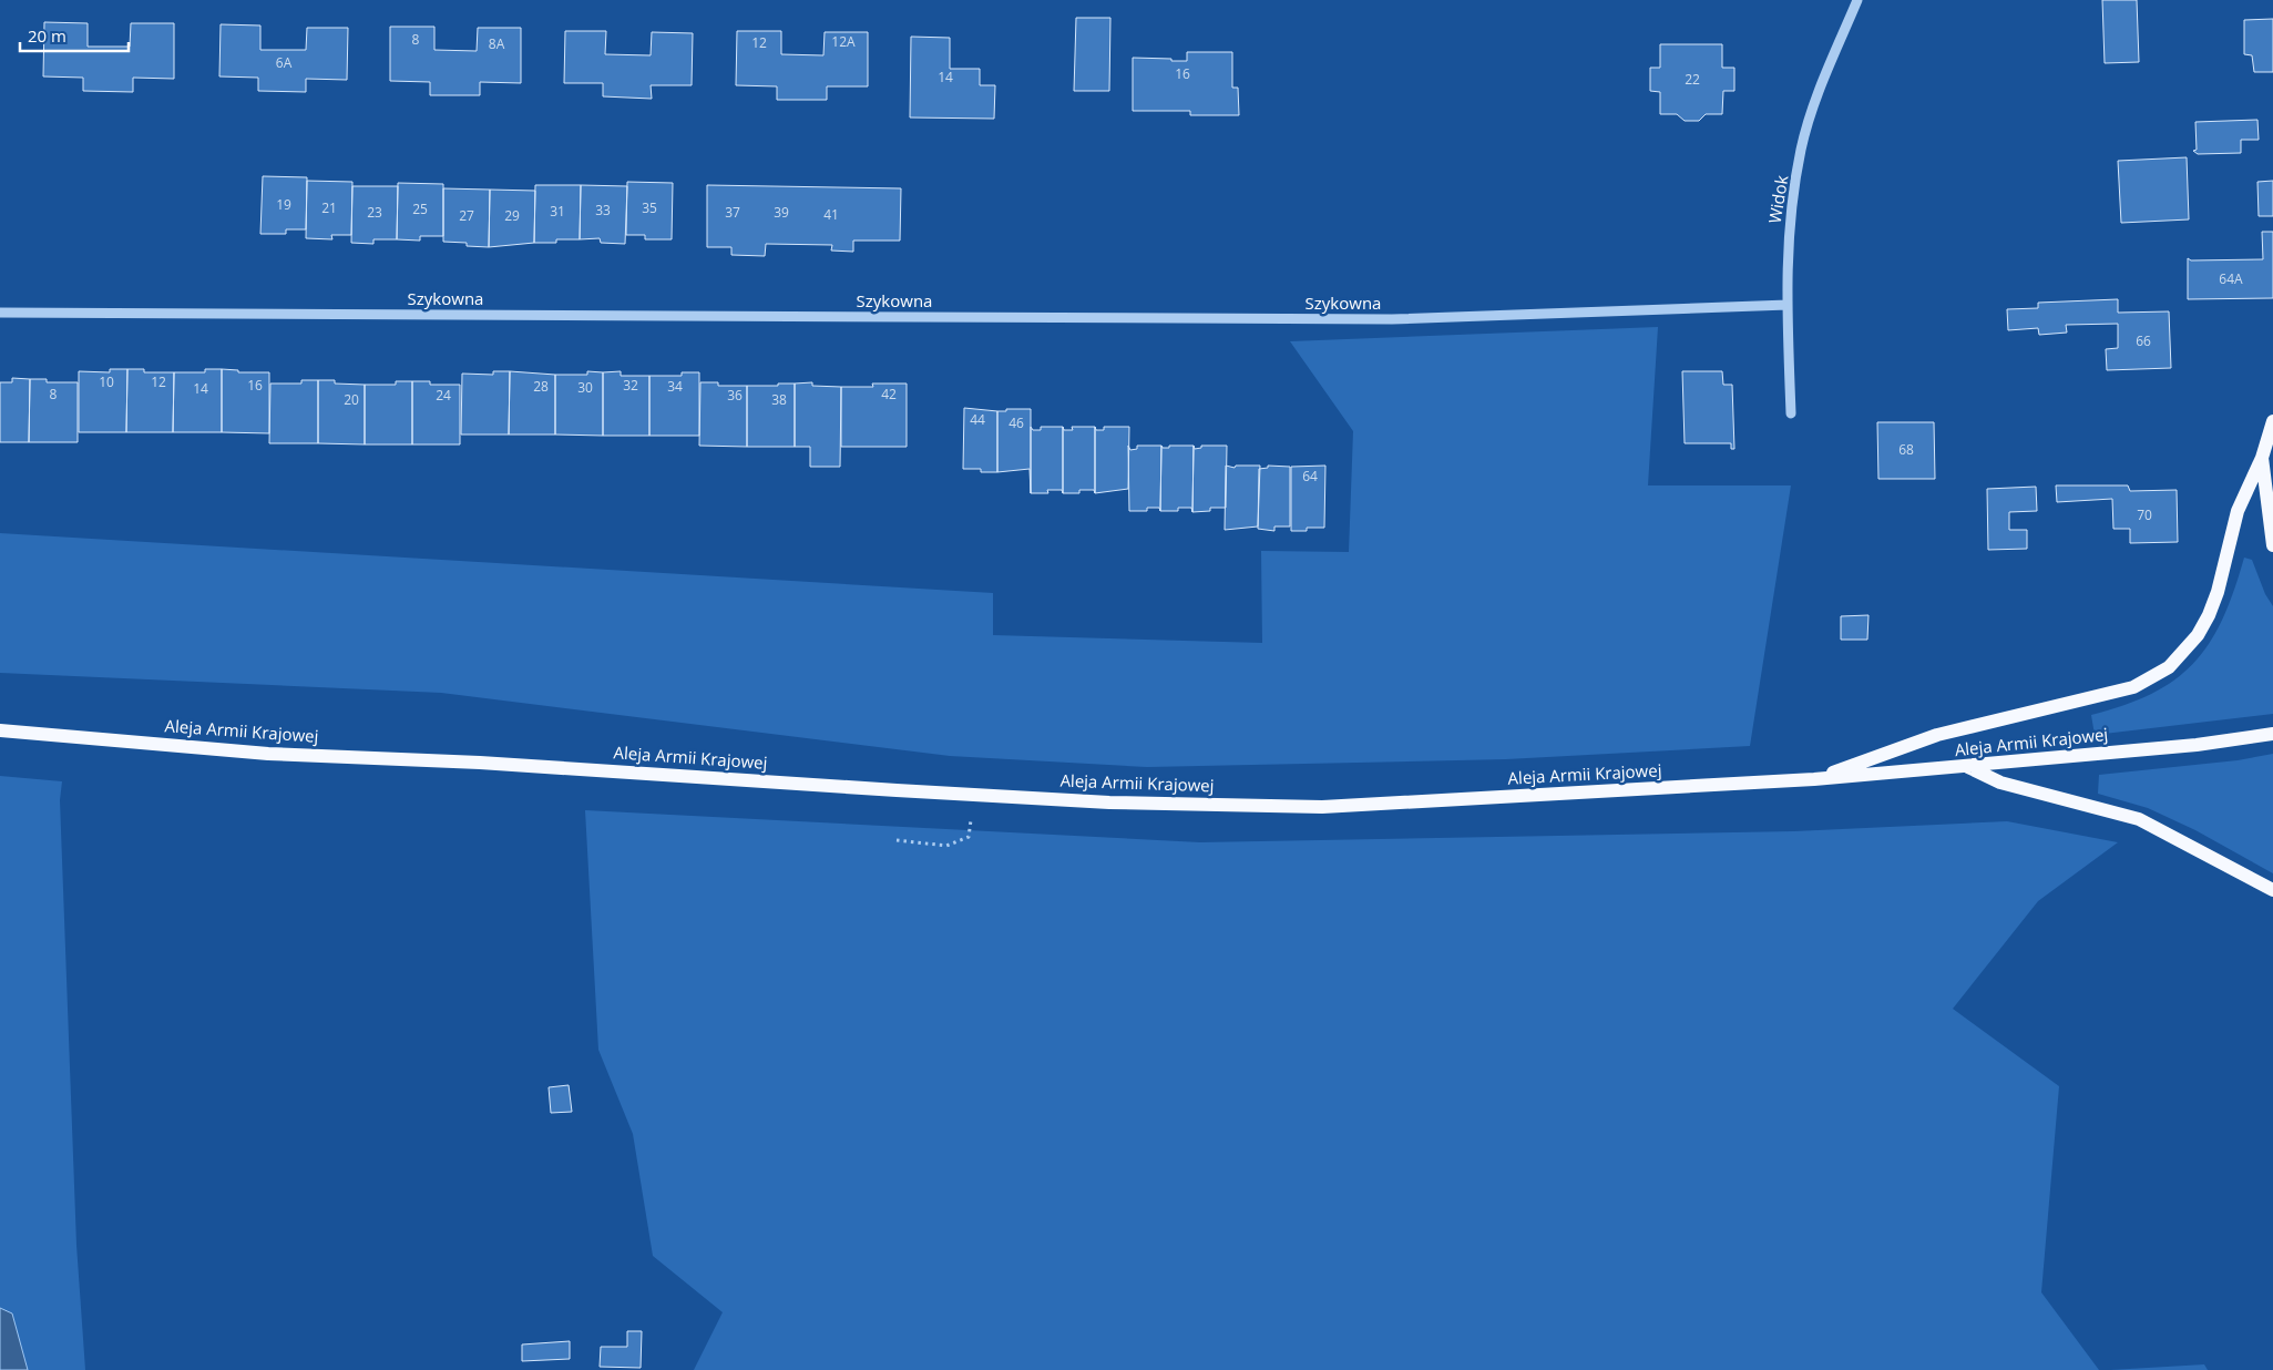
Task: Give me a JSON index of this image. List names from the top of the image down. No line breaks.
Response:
{"streets":{"main road":["Aleja Armii Krajowej"],"street":["Widok","Szykowna"]},"crossings":[["Widok","Szykowna"]],"house_numbers":["8","12A","12","8A","6A","16","14","22","19","21","35","25","33","31","23","37","39","41","27","29","64A","66","10","12","16","32","28","34","30","14","8","42","24","36","20","38","44","46","68","64","70"],"scale_bar":"20 m"}
